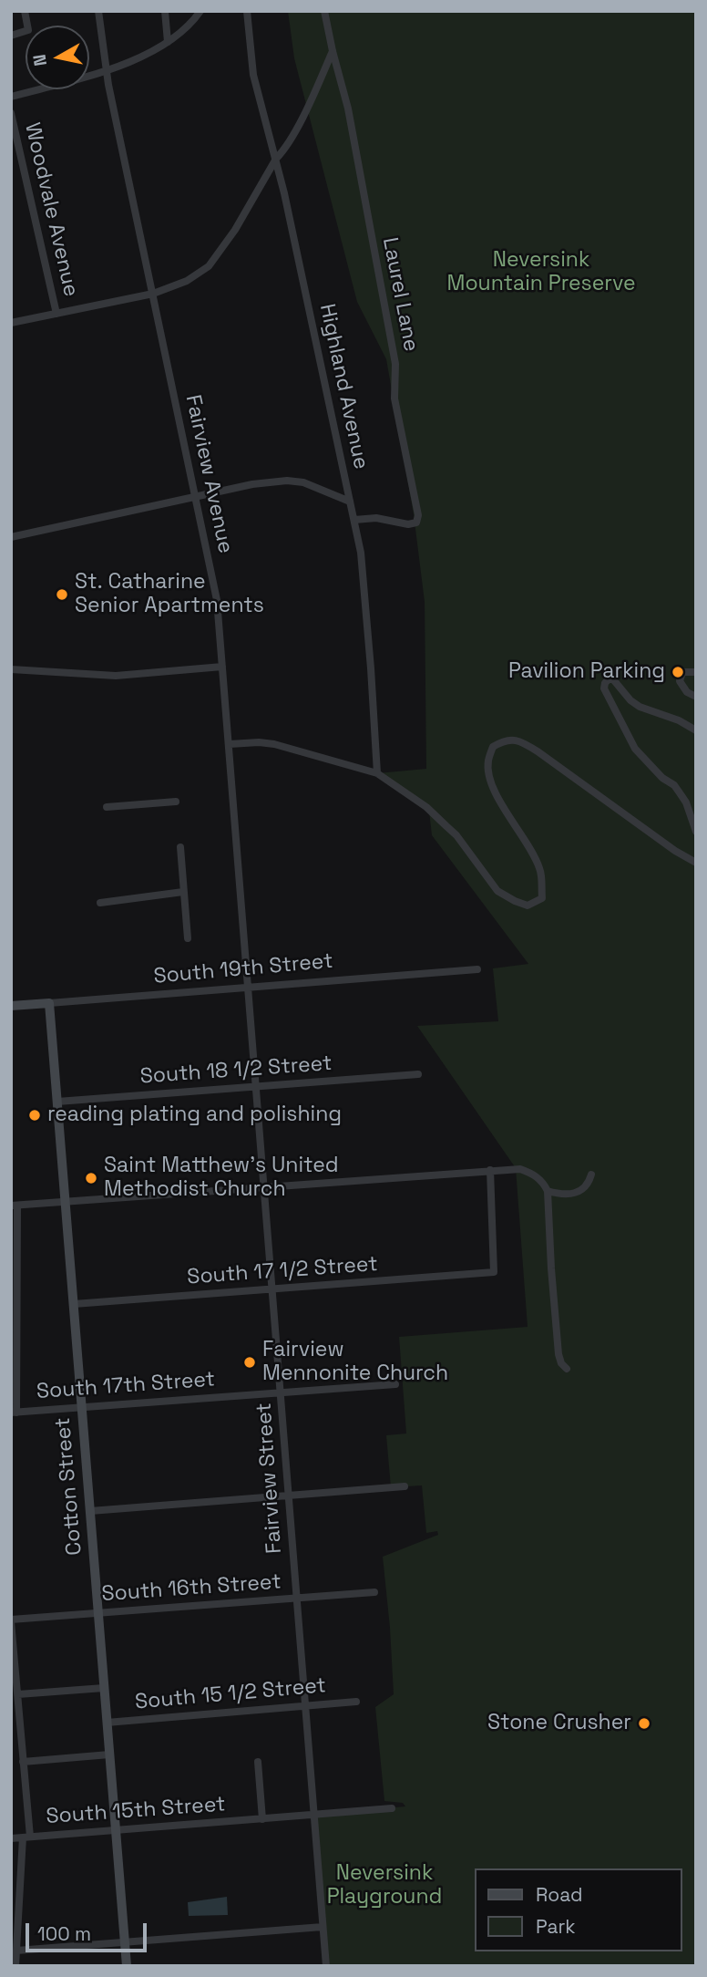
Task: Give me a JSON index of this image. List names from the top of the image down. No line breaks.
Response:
{"streets":{"street":["Woodvale Avenue","Laurel Lane","Highland Avenue","Fairview Avenue","South 19th Street","South 18 1/2 Street","South 17 1/2 Street","South 17th Street","Fairview Street","Cotton Street","South 16th Street","South 15 1/2 Street","South 15th Street"]},"crossings":[["Laurel Lane","Highland Avenue"],["Fairview Avenue","South 19th Street"],["Fairview Avenue","Fairview Street"],["South 19th Street","Fairview Street"],["South 19th Street","Cotton Street"],["South 18 1/2 Street","Fairview Street"],["South 18 1/2 Street","Cotton Street"],["South 17 1/2 Street","Fairview Street"],["South 17 1/2 Street","Cotton Street"],["South 17th Street","Fairview Street"],["South 17th Street","Cotton Street"],["Fairview Street","South 16th Street"],["Fairview Street","South 15 1/2 Street"],["Fairview Street","South 15th Street"],["Cotton Street","South 16th Street"],["Cotton Street","South 15 1/2 Street"],["Cotton Street","South 15th Street"]],"parks":["Neversink Mountain Preserve","Neversink Playground"],"places":["St. Catharine Senior Apartments","Pavilion Parking","reading plating and polishing","Saint Matthew's United Methodist Church","Fairview Mennonite Church","Stone Crusher"],"legend":["Road","Park"],"scale_bar":"100 m","north":"left"}
